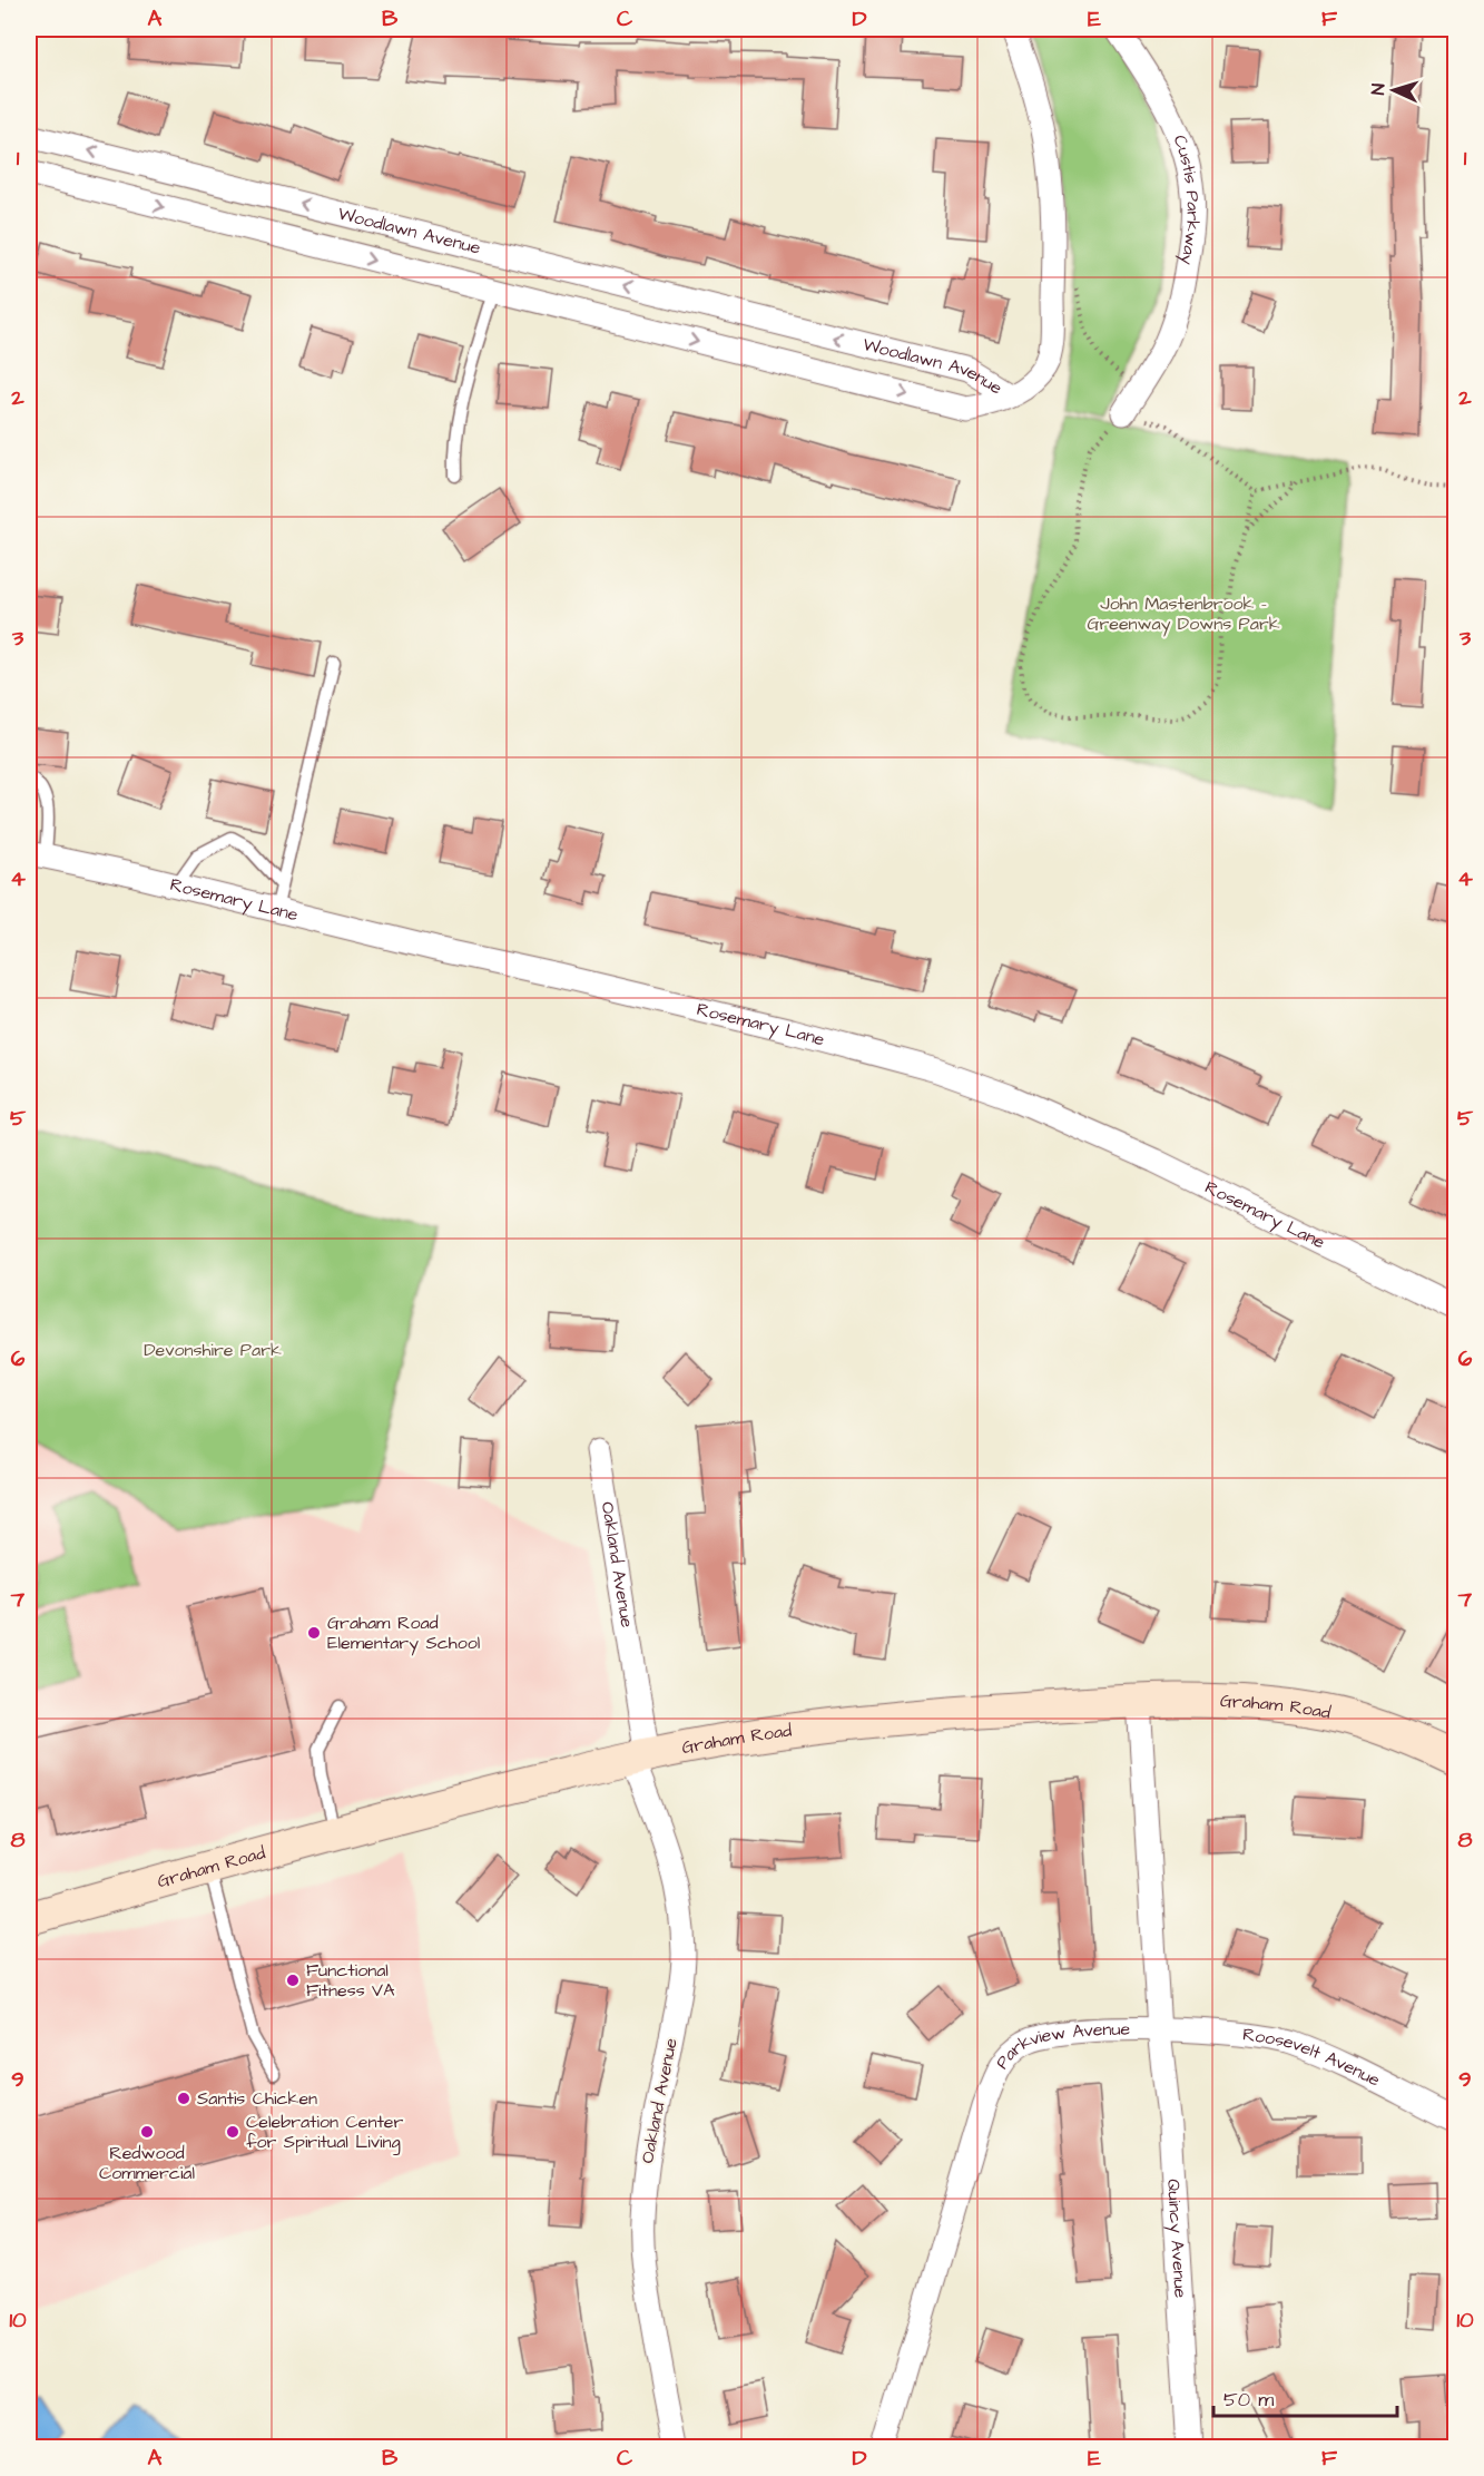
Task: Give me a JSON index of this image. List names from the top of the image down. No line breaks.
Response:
{"streets":{"street":["Custis Parkway","Woodlawn Avenue","Rosemary Lane","Oakland Avenue","Graham Road","Parkview Avenue","Roosevelt Avenue","Quincy Avenue"]},"crossings":[["Oakland Avenue","Graham Road"],["Graham Road","Parkview Avenue"],["Parkview Avenue","Roosevelt Avenue"],["Parkview Avenue","Quincy Avenue"],["Roosevelt Avenue","Quincy Avenue"]],"parks":["John Mastenbrook - Greenway Downs Park","Devonshire Park"],"places":["Graham Road Elementary School","Functional Fitness VA","Santis Chicken","Redwood Commercial","Celebration Center for Spiritual Living"],"scale_bar":"50 m","north":"left","grid":{"columns":["A","B","C","D","E","F"],"rows":["1","2","3","4","5","6","7","8","9","10"]}}
